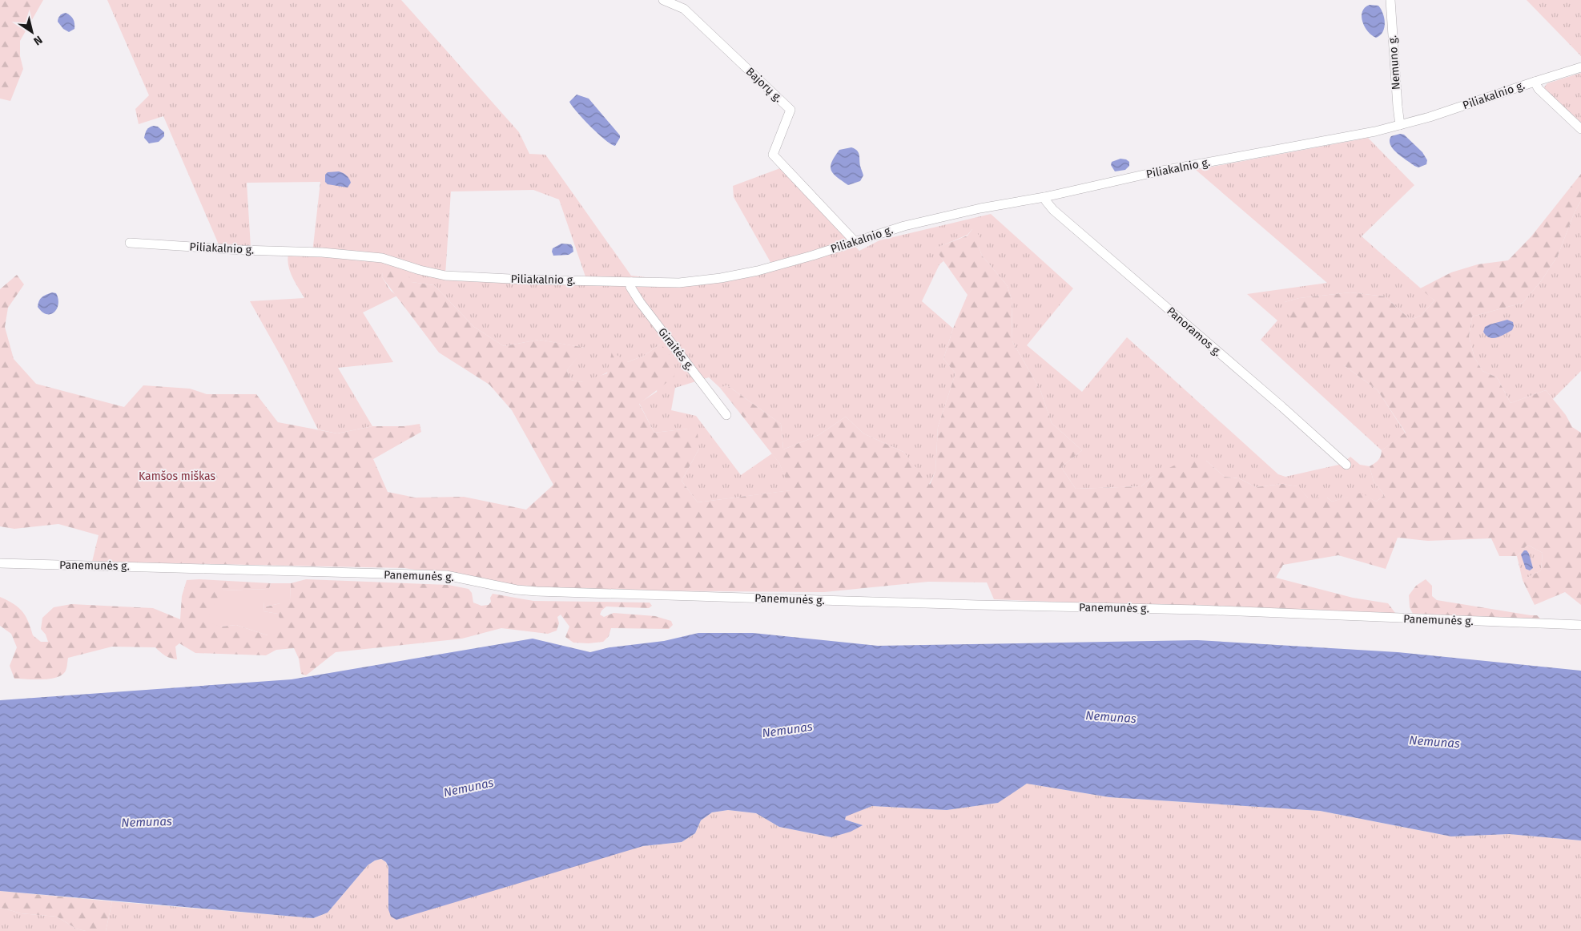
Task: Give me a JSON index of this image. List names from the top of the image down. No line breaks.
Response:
{"streets":{"street":["Nemuno g.","Bajorų g.","Piliakalnio g.","Panoramos g.","Giraitės g.","Panemunės g."]},"crossings":[["Nemuno g.","Piliakalnio g."],["Bajorų g.","Piliakalnio g."],["Piliakalnio g.","Panoramos g."],["Piliakalnio g.","Giraitės g."]],"water":["Nemunas"],"parks":["Kamšos miškas"],"north":"bottom right"}
